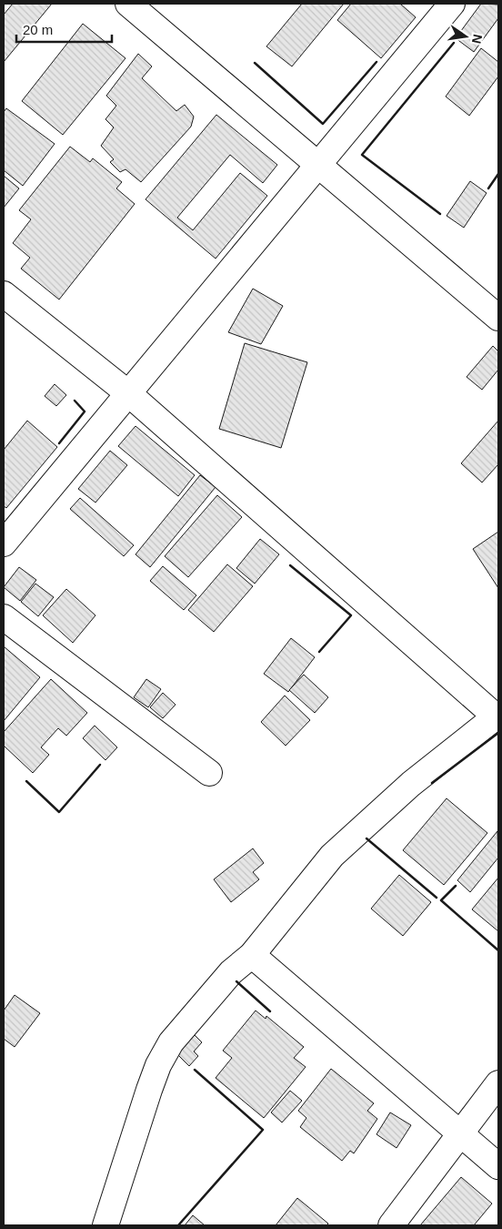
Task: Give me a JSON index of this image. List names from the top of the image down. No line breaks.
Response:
{"scale_bar":"20 m","north":"right"}
